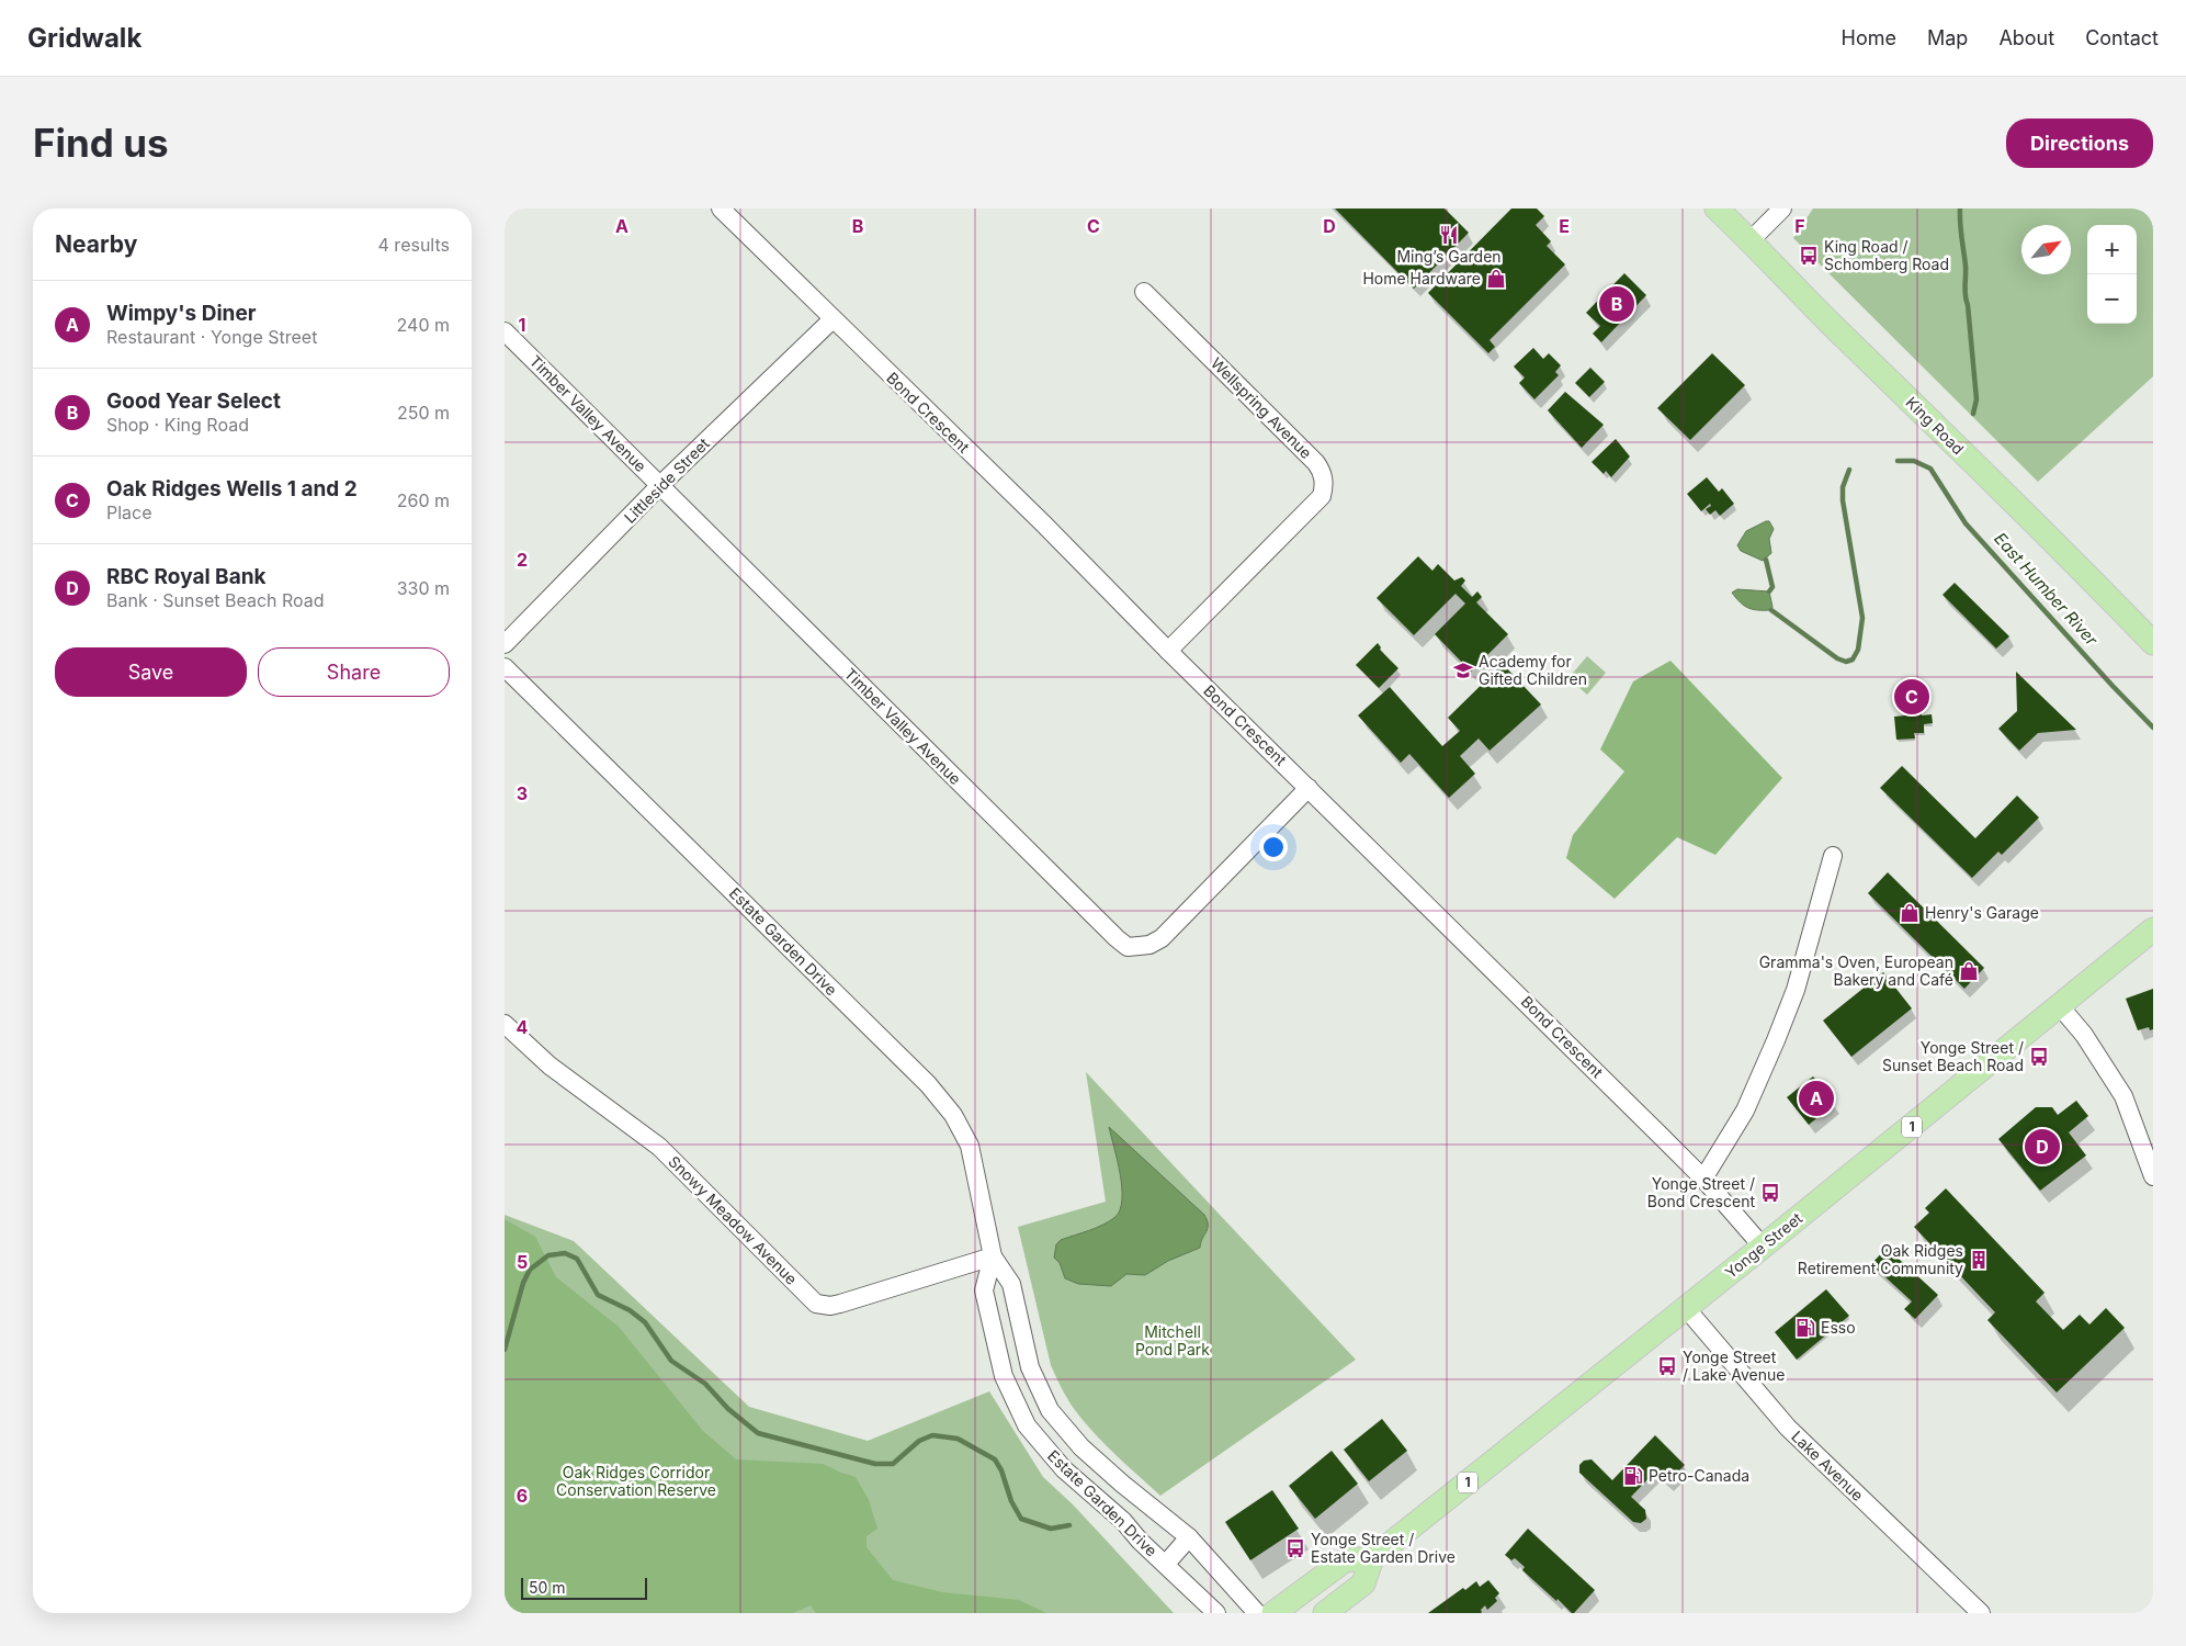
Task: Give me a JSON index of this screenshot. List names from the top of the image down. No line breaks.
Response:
{"streets":{"main road":["King Road","1","Yonge Street"],"street":["Wellspring Avenue","Bond Crescent","Timber Valley Avenue","Littleside Street","Estate Garden Drive","Snowy Meadow Avenue","Lake Avenue"]},"crossings":[["Wellspring Avenue","Bond Crescent"],["Bond Crescent","Timber Valley Avenue"],["Bond Crescent","Littleside Street"],["Bond Crescent","Yonge Street"],["Timber Valley Avenue","Littleside Street"],["Estate Garden Drive","Snowy Meadow Avenue"],["Yonge Street","Lake Avenue"]],"water":["East Humber River"],"parks":["Mitchell Pond Park","Oak Ridges Corridor Conservation Reserve"],"places":{"restaurant":["Ming’s Garden"],"bus stop":["King Road / Schomberg Road","Yonge Street / Sunset Beach Road","Yonge Street / Bond Crescent","Yonge Street / Lake Avenue","Yonge Street / Estate Garden Drive"],"shop":["Home Hardware","Henry's Garage","Gramma's Oven, European Bakery and Café"],"school or university":["Academy for Gifted Children"],"building":["Oak Ridges Retirement Community"],"fuel station":["Esso","Petro-Canada"]},"scale_bar":"50 m","north":"top right","page":{"header":"Gridwalk","nav":["Home","Map","About","Contact"],"buttons":["Directions",["Save","Share"]],"title":"Find us","heading":["Nearby","4 results"],"map_buttons":["+","−"],"list":[{"mark":"A","name":"Wimpy's Diner","note":"Restaurant · Yonge Street","value":"240 m"},{"mark":"B","name":"Good Year Select","note":"Shop · King Road","value":"250 m"},{"mark":"C","name":"Oak Ridges Wells 1 and 2","note":"Place","value":"260 m"},{"mark":"D","name":"RBC Royal Bank","note":"Bank · Sunset Beach Road","value":"330 m"}],"pins":["B","C","A","D"],"scale":"50 m"},"grid":{"columns":["A","B","C","D","E","F"],"rows":["1","2","3","4","5","6"]}}
